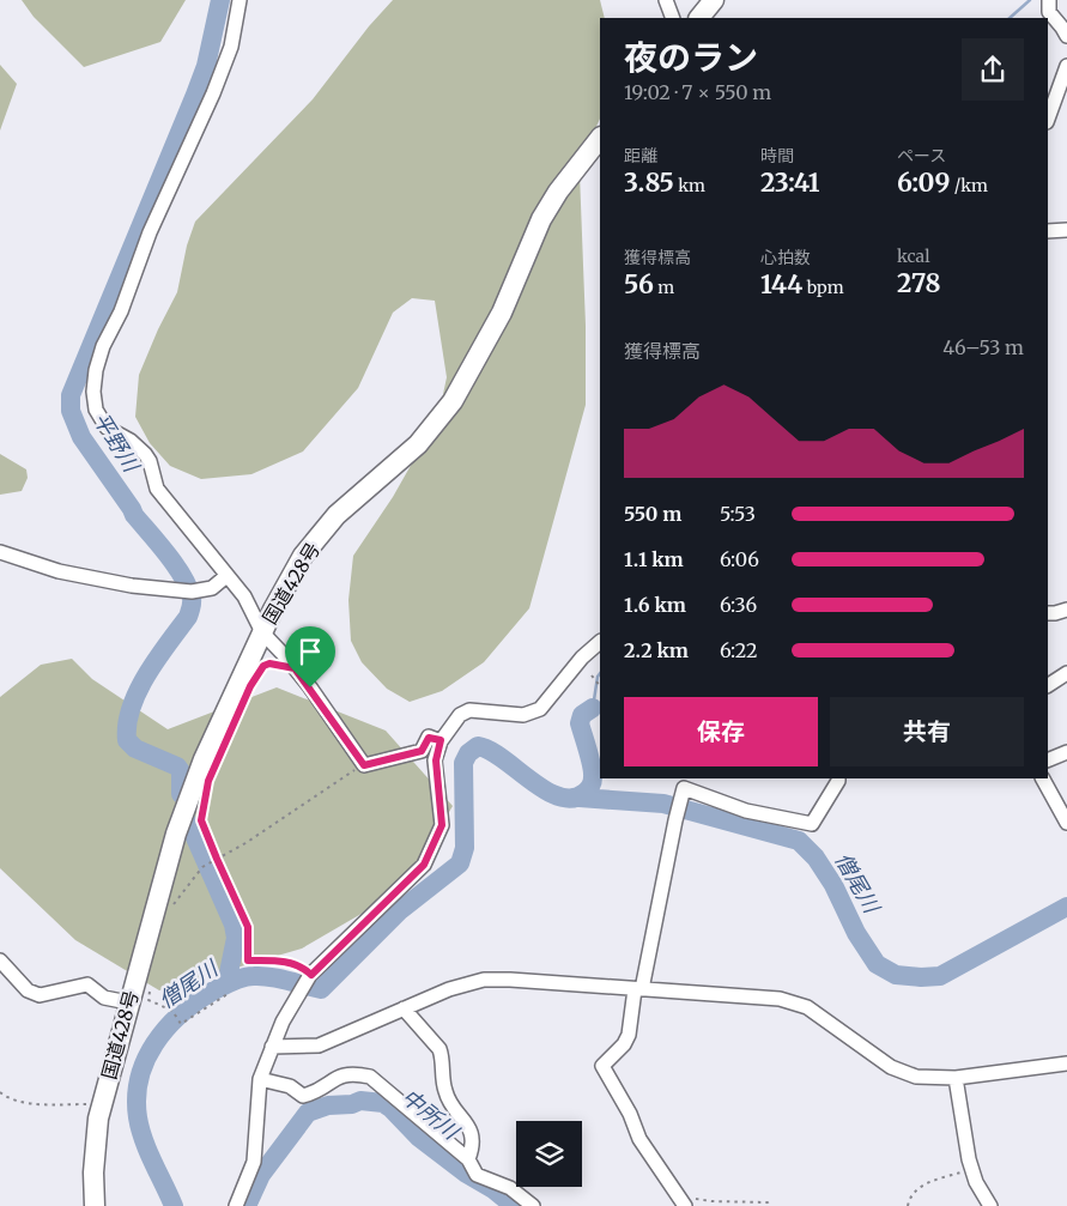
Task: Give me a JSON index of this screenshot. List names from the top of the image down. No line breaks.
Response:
{"streets":{"highway":["国道428号"]},"water":["平野川","僧尾川","中所川"],"page":{"heading":["夜のラン","19:02 · 7 × 550 m"],"stats":[["距離","3.85 km"],["時間","23:41"],["ペース","6:09 /km"],["獲得標高","56 m"],["心拍数","144 bpm"],["kcal","278"]],"chart":["獲得標高","46–53 m"],"list":[{"name":"550 m","note":"5:53"},{"name":"1.1 km","note":"6:06"},{"name":"1.6 km","note":"6:36"},{"name":"2.2 km","note":"6:22"}],"buttons":["保存","共有"]}}
